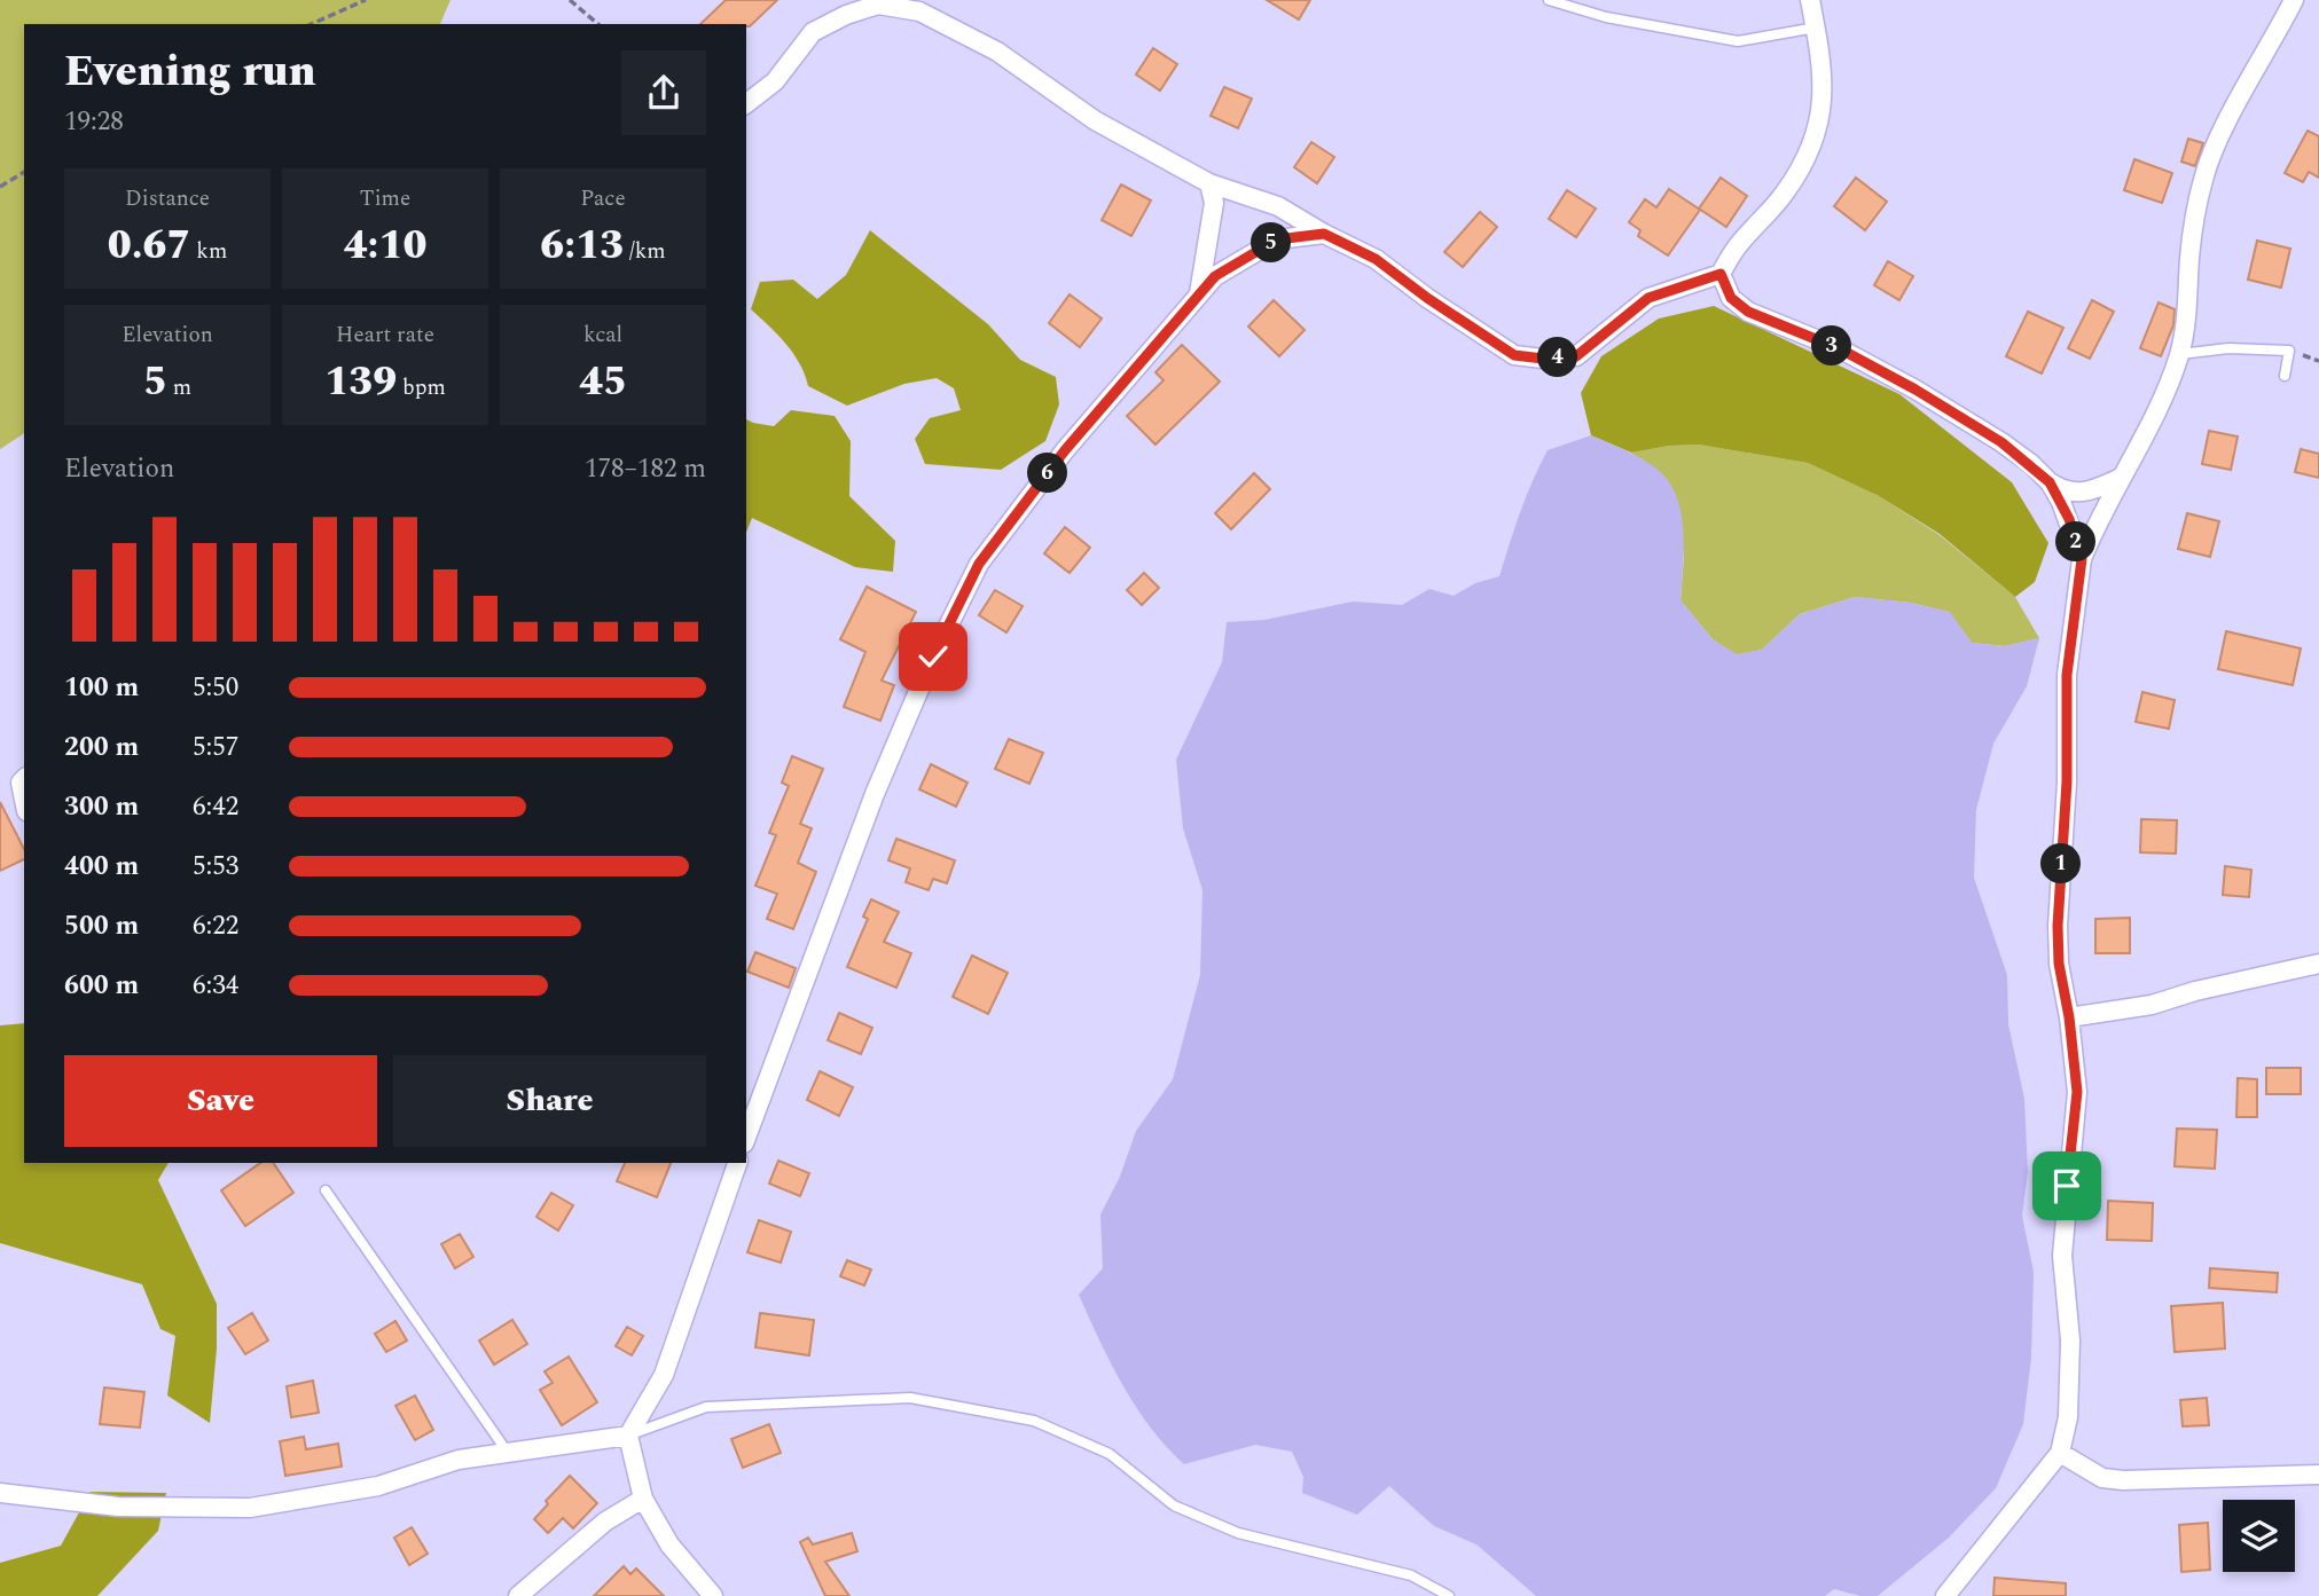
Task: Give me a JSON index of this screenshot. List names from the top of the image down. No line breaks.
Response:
{"page":{"heading":["Evening run","19:28"],"stats":[["Distance","0.67 km"],["Time","4:10"],["Pace","6:13 /km"],["Elevation","5 m"],["Heart rate","139 bpm"],["kcal","45"]],"pins":["5","3","4","6","2","1"],"chart":["Elevation","178–182 m"],"list":[{"name":"100 m","note":"5:50"},{"name":"200 m","note":"5:57"},{"name":"300 m","note":"6:42"},{"name":"400 m","note":"5:53"},{"name":"500 m","note":"6:22"},{"name":"600 m","note":"6:34"}],"buttons":["Save","Share"]}}
